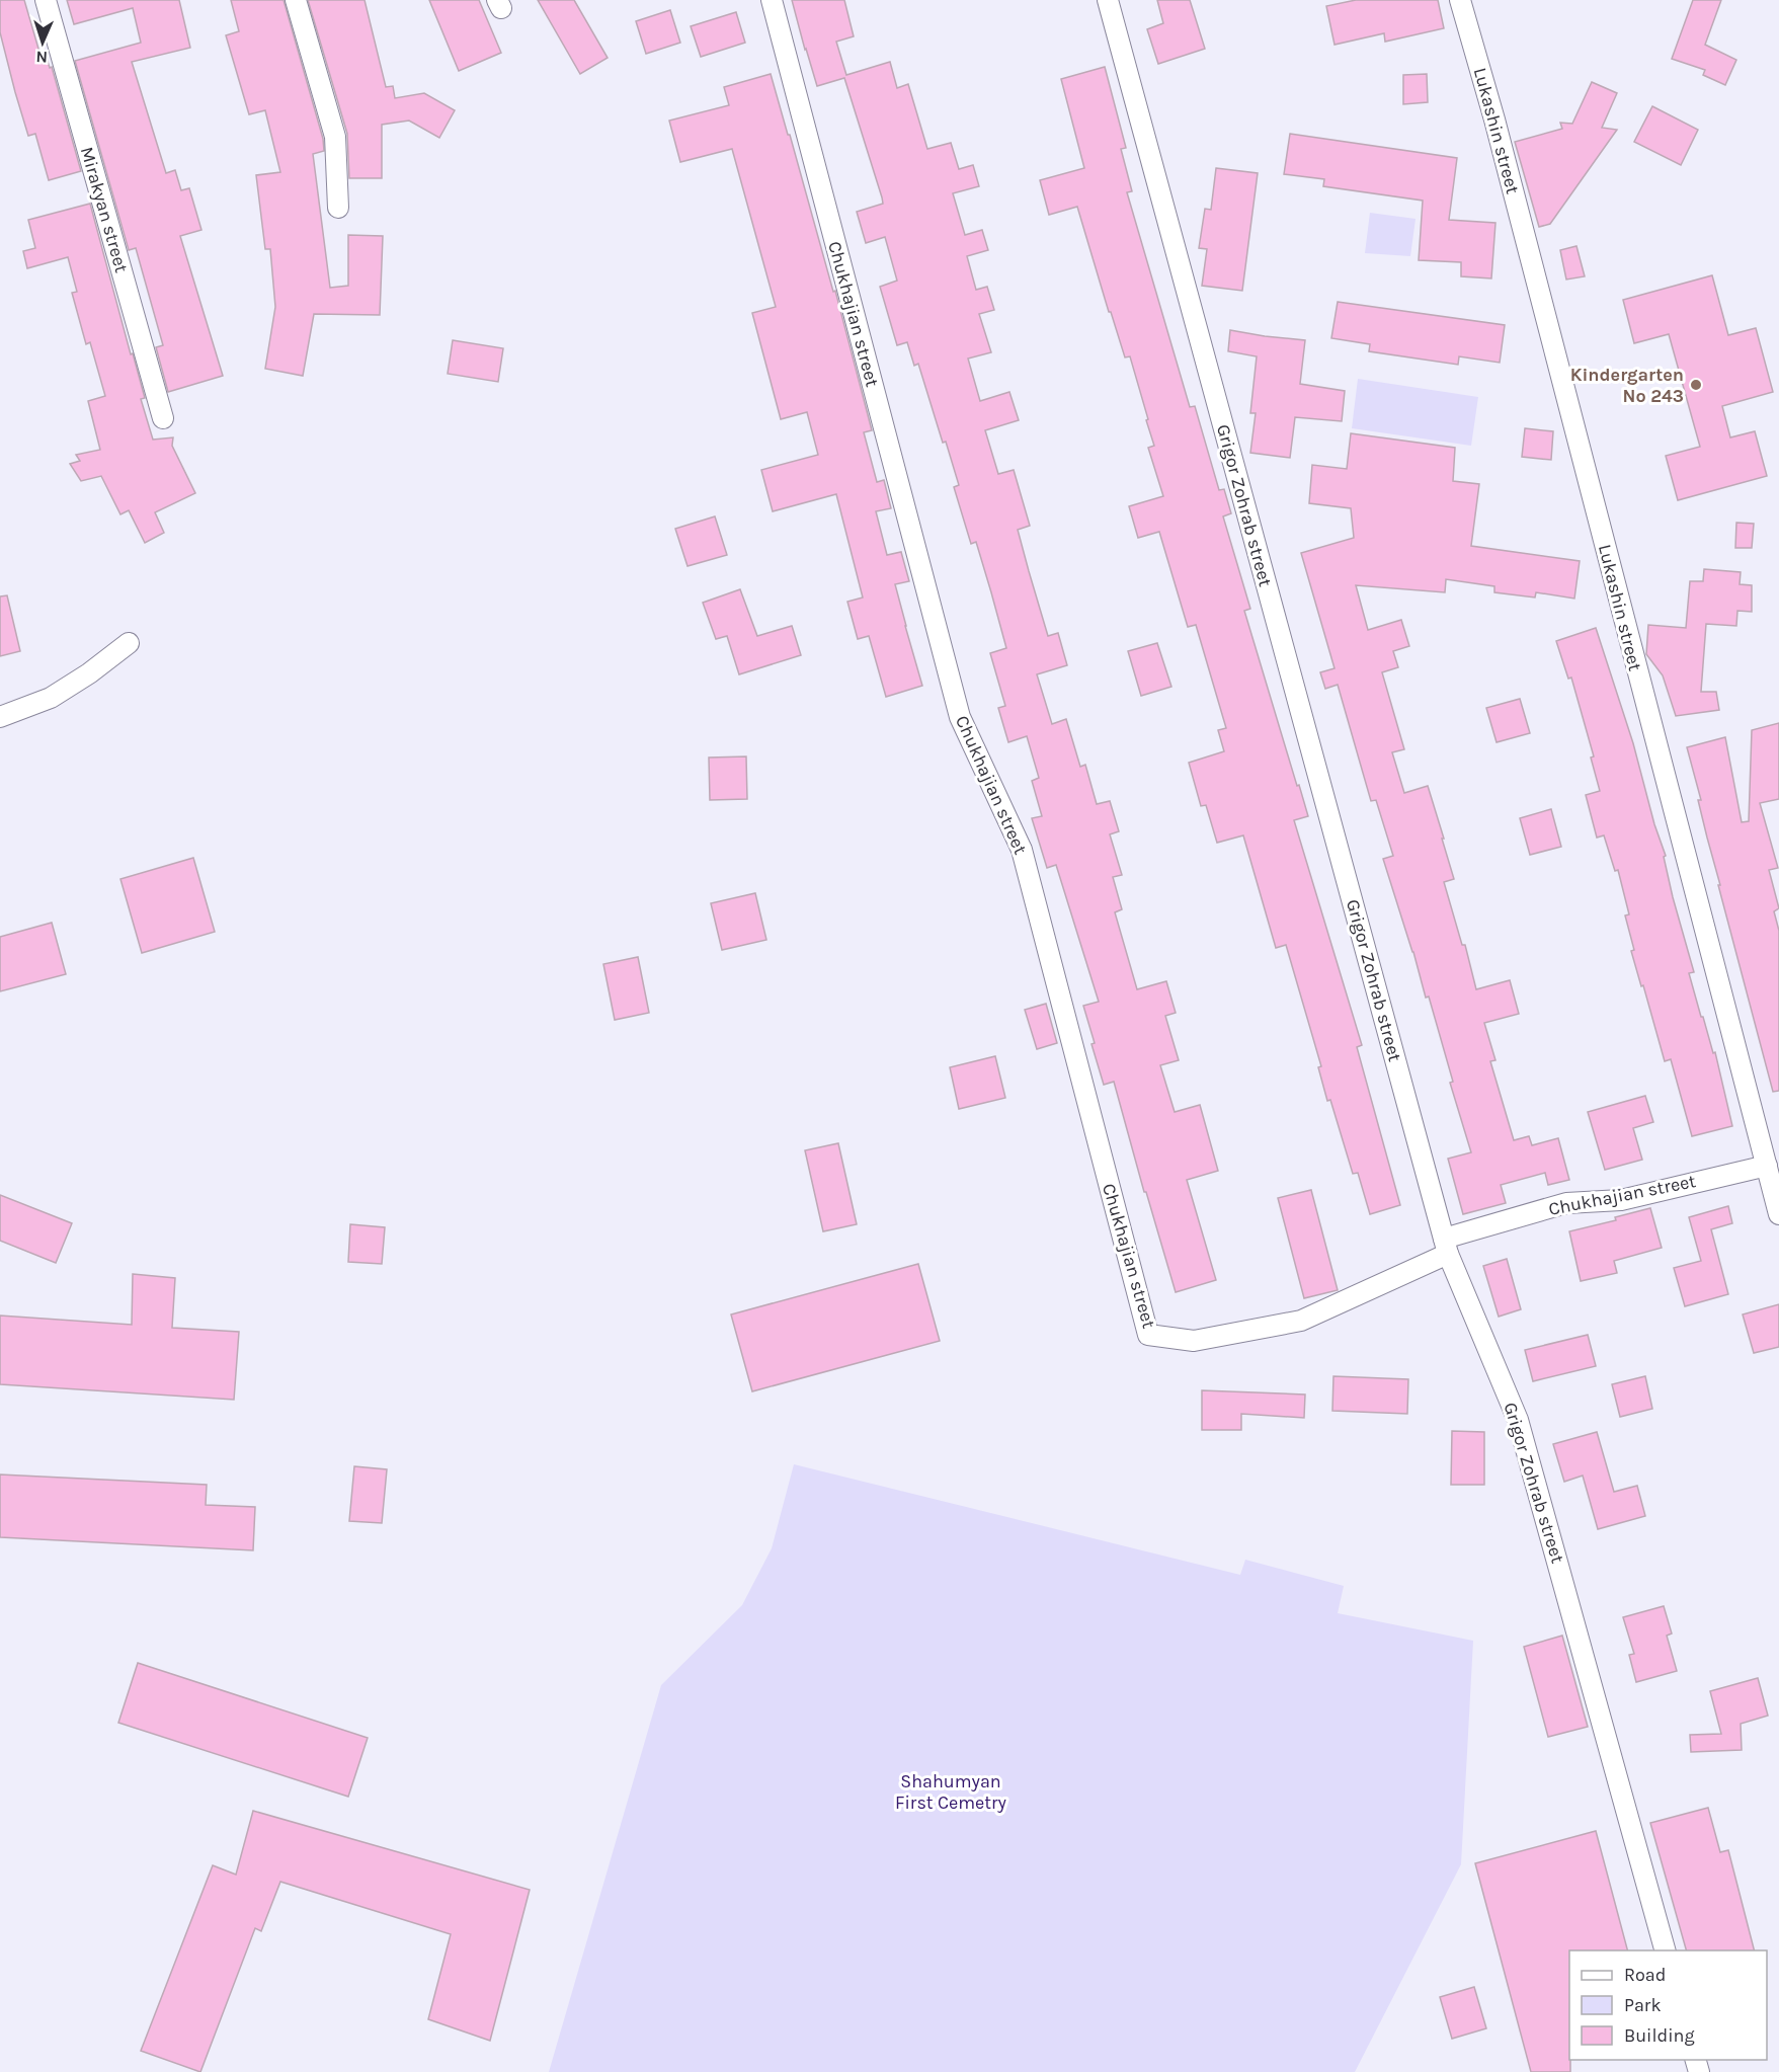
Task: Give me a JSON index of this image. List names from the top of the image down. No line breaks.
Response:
{"streets":{"street":["Lukashin street","Mirakyan street","Chukhajian street","Grigor Zohrab street"]},"crossings":[["Lukashin street","Chukhajian street"],["Chukhajian street","Grigor Zohrab street"]],"parks":["Shahumyan First Cemetry"],"places":["Kindergarten No 243"],"legend":["Road","Park","Building"],"north":"bottom"}
